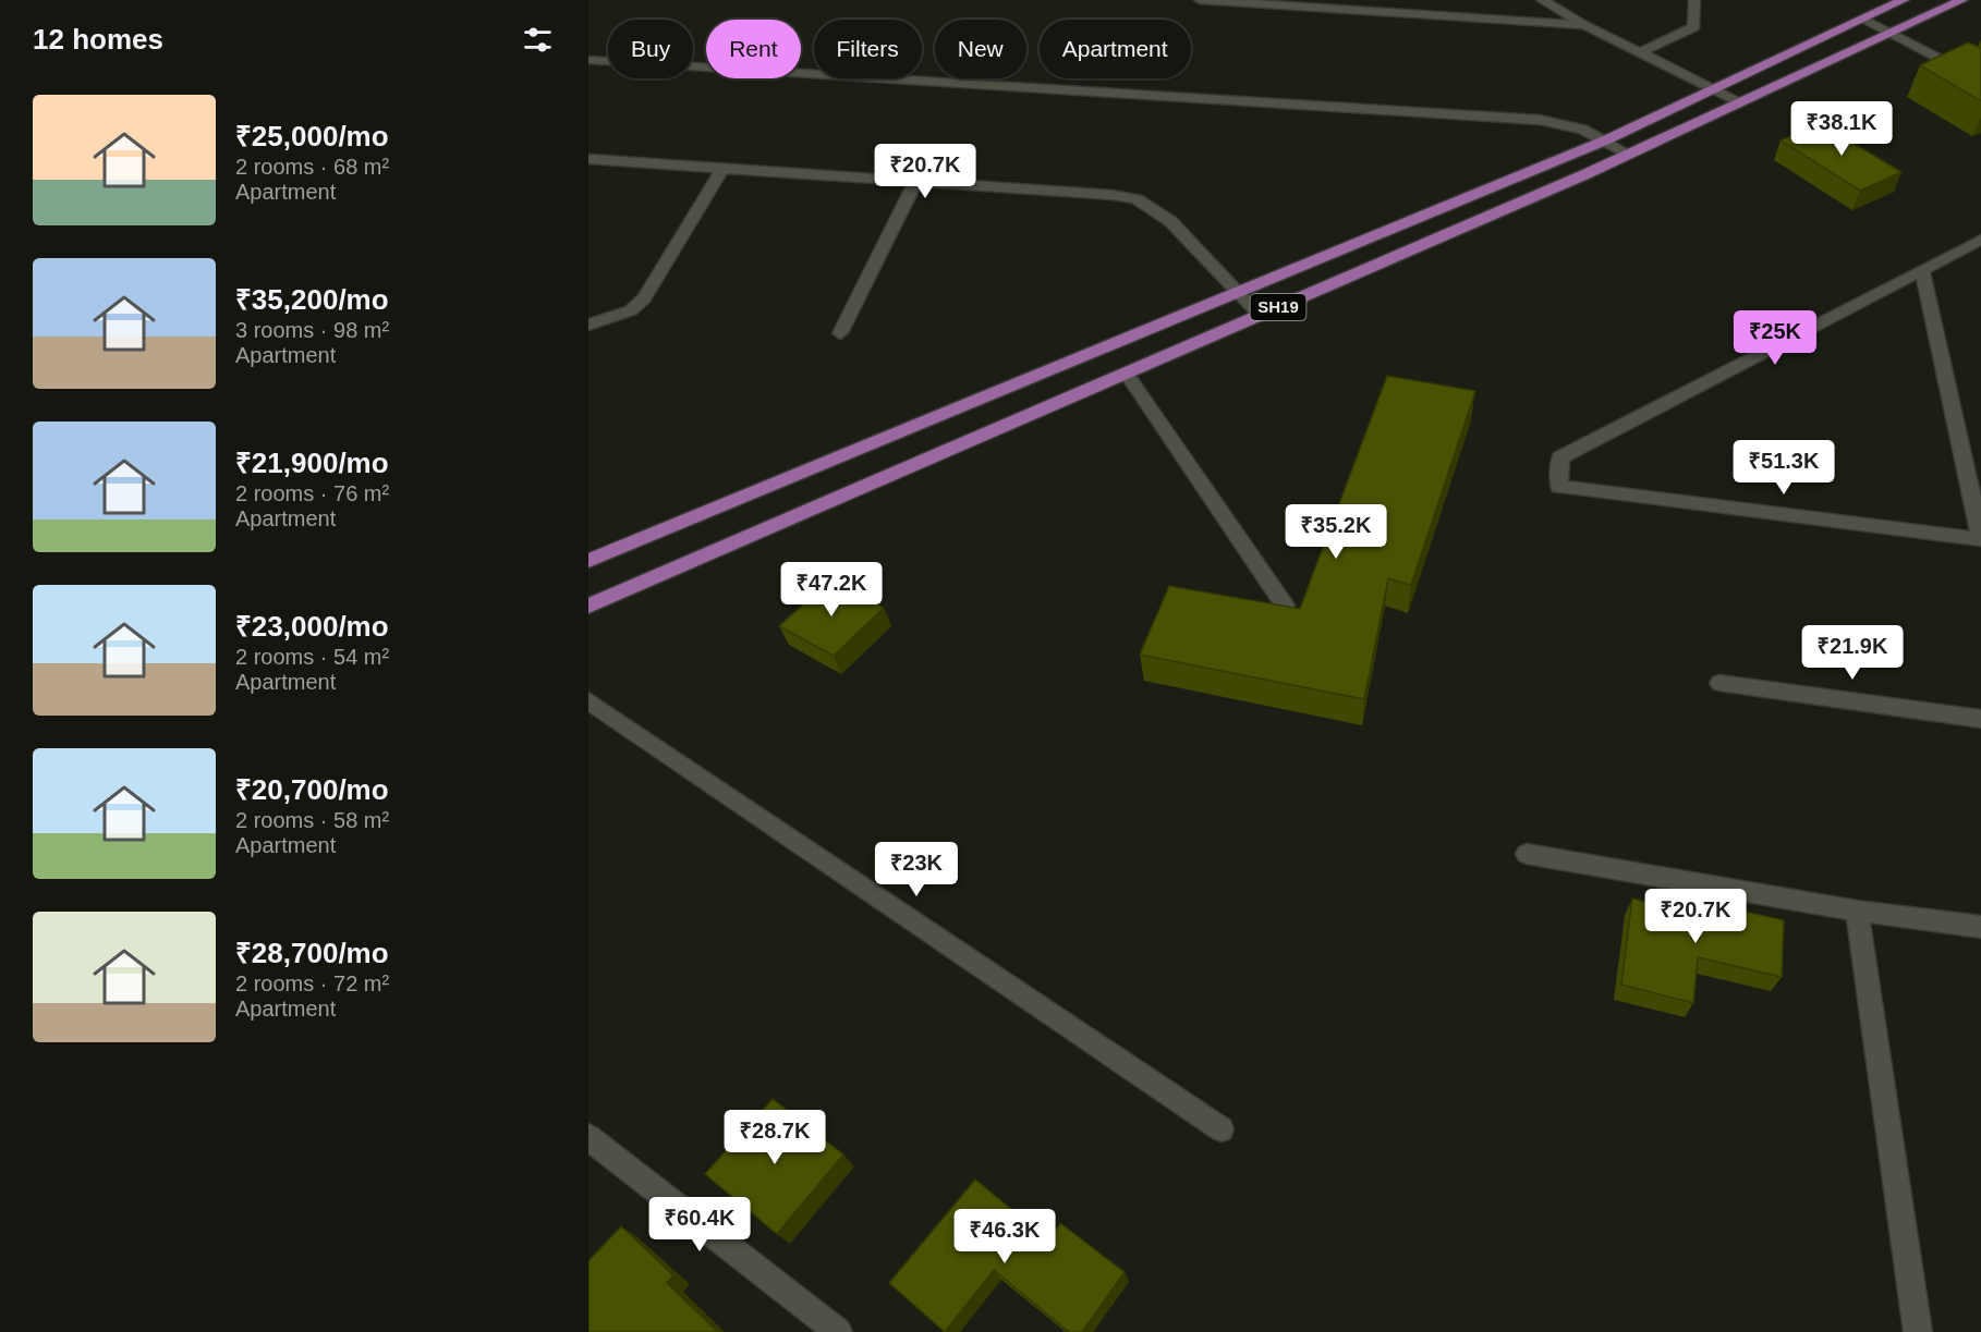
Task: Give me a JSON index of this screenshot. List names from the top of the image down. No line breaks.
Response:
{"streets":{"main road":["SH19"]},"page":{"heading":"12 homes","chip":["Buy","Rent","Filters","New","Apartment"],"list":[{"name":"₹25,000/mo","note":"2 rooms · 68 m² · Apartment"},{"name":"₹35,200/mo","note":"3 rooms · 98 m² · Apartment"},{"name":"₹21,900/mo","note":"2 rooms · 76 m² · Apartment"},{"name":"₹23,000/mo","note":"2 rooms · 54 m² · Apartment"},{"name":"₹20,700/mo","note":"2 rooms · 58 m² · Apartment"},{"name":"₹28,700/mo","note":"2 rooms · 72 m² · Apartment"}],"price":["₹38.1K","₹20.7K","₹25K","₹51.3K","₹35.2K","₹47.2K","₹21.9K","₹23K","₹20.7K","₹28.7K","₹60.4K","₹46.3K"]}}
